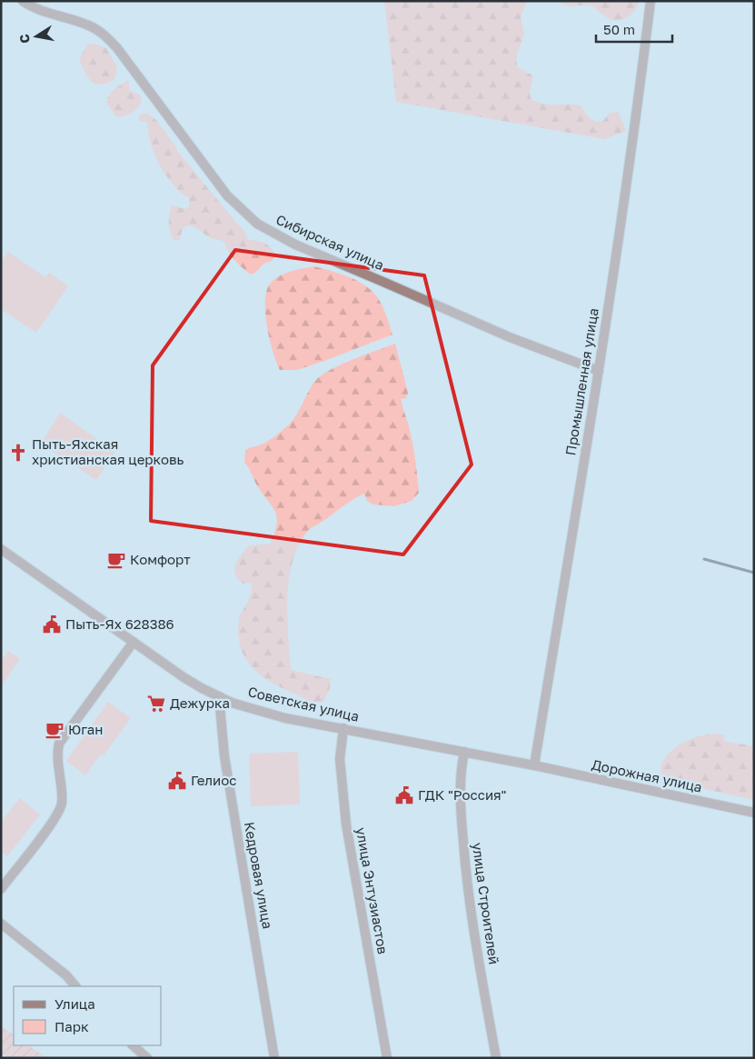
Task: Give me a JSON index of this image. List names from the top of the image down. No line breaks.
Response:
{"streets":{"street":["Сибирская улица","Промышленная улица","Советская улица","Дорожная улица","Кедровая улица","улица Энтузиастов","улица Строителей"]},"crossings":[["Сибирская улица","Промышленная улица"],["Промышленная улица","Советская улица"],["Промышленная улица","Дорожная улица"],["Советская улица","Дорожная улица"],["Советская улица","Кедровая улица"],["Советская улица","улица Энтузиастов"],["Советская улица","улица Строителей"]],"places":{"church":["Пыть-Яхская христианская церковь"],"cafe":["Комфорт","Юган"],"public building":["Пыть-Ях 628386","Гелиос","ГДК \"Россия\""],"supermarket":["Дежурка"]},"legend":["Улица","Парк"],"scale_bar":"50 m","north":"left"}
